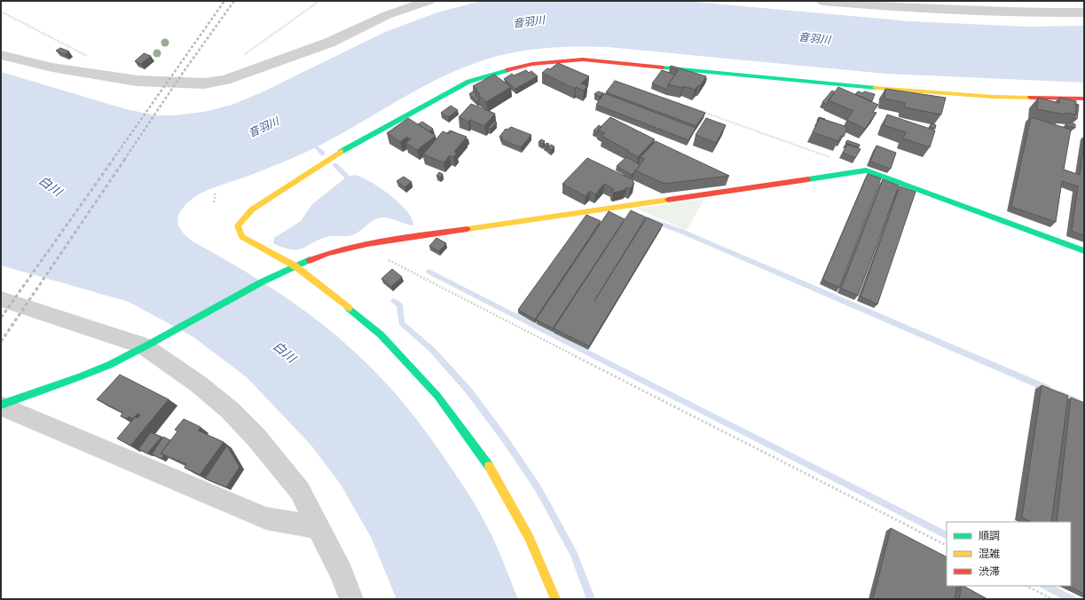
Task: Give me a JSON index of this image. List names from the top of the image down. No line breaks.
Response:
{"water":["音羽川","白川"],"legend":["順調","混雑","渋滞"]}
